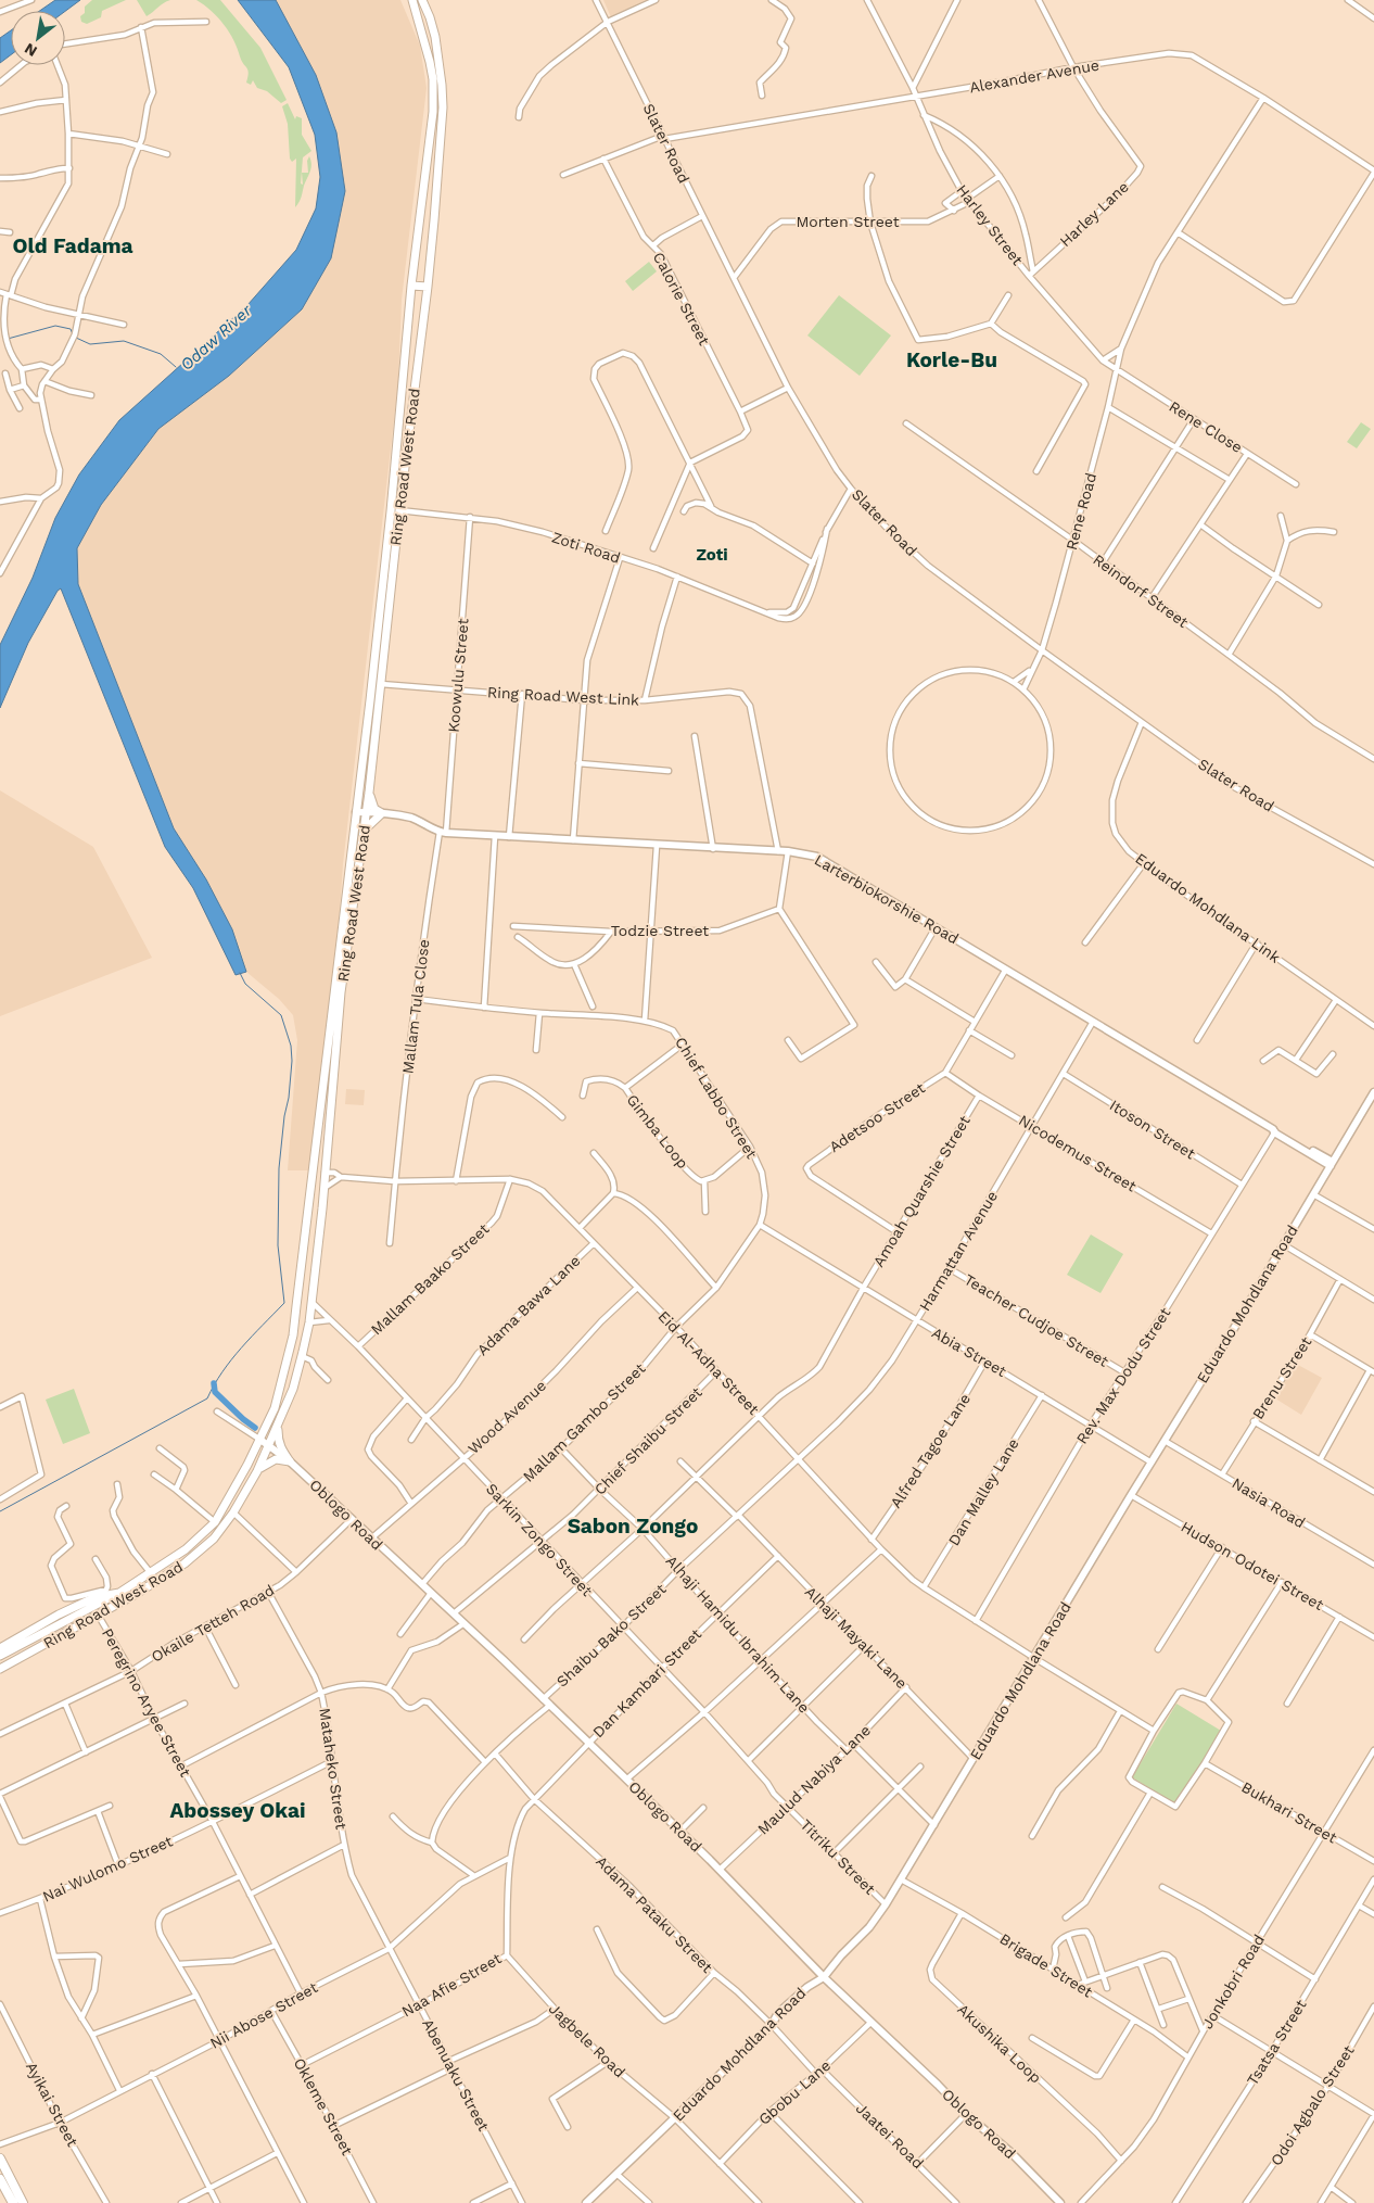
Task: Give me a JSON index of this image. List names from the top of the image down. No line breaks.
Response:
{"streets":{"main road":["Ring Road West Road","Larterbiokorshie Road","Eduardo Mohdlana Road","Oblogo Road"],"street":["Alexander Avenue","Slater Road","Harley Lane","Morten Street","Harley Street","Calorie Street","Rene Close","Rene Road","Zoti Road","Reindorf Street","Koowulu Street","Ring Road West Link","Eduardo Mohdlana Link","Todzie Street","Mallam Tula Close","Chief Labbo Street","Adetsoo Street","Itoson Street","Gimba Loop","Nicodemus Street","Amoah Quarshie Street","Harmattan Avenue","Mallam Baako Street","Adama Bawa Lane","Teacher Cudjoe Street","Abia Street","Eid Al-Adha Street","Rev. Max Dodu Street","Brenu Street","Wood Avenue","Mallam Gambo Street","Chief Shaibu Street","Alfred Tagoe Lane","Dan Malley Lane","Nasia Road","Sarkin Zongo Street","Hudson Odotei Street","Okaile Tetteh Road","Alhaji Hamidu Ibrahim Lane","Shaibu Bako Street","Alhaji Mayaki Lane","Dan Kambari Street","Peregrino Aryee Street","Mataheko Street","Maulud Nabiya Lane","Bukhari Street","Titriku Street","Nai Wulomo Street","Adama Pataku Street","Brigade Street","Jonkobri Road","Naa Afie Street","Nii Abose Street","Jagbele Road","Tsatsa Street","Akushika Loop","Abenuaku Street","Gbobu Lane","Ayikai Street","Odoi Agbalo Street","Okleme Street","Jaatei Road"]},"crossings":[["Alexander Avenue","Slater Road"],["Alexander Avenue","Harley Lane"],["Alexander Avenue","Harley Street"],["Alexander Avenue","Calorie Street"],["Alexander Avenue","Rene Road"],["Slater Road","Morten Street"],["Slater Road","Rene Road"],["Slater Road","Zoti Road"],["Slater Road","Eduardo Mohdlana Link"],["Harley Lane","Harley Street"],["Morten Street","Harley Street"],["Harley Street","Rene Close"],["Harley Street","Rene Road"],["Rene Close","Rene Road"],["Ring Road West Road","Zoti Road"],["Ring Road West Road","Ring Road West Link"],["Ring Road West Road","Larterbiokorshie Road"],["Ring Road West Road","Eid Al-Adha Street"],["Ring Road West Road","Oblogo Road"],["Ring Road West Road","Sarkin Zongo Street"],["Ring Road West Road","Peregrino Aryee Street"],["Rene Road","Reindorf Street"],["Zoti Road","Koowulu Street"],["Koowulu Street","Ring Road West Link"],["Koowulu Street","Larterbiokorshie Road"],["Koowulu Street","Mallam Tula Close"],["Ring Road West Link","Larterbiokorshie Road"],["Larterbiokorshie Road","Mallam Tula Close"],["Larterbiokorshie Road","Adetsoo Street"],["Larterbiokorshie Road","Harmattan Avenue"],["Larterbiokorshie Road","Eduardo Mohdlana Road"],["Larterbiokorshie Road","Rev. Max Dodu Street"],["Mallam Tula Close","Chief Labbo Street"],["Mallam Tula Close","Eid Al-Adha Street"],["Chief Labbo Street","Gimba Loop"],["Chief Labbo Street","Abia Street"],["Chief Labbo Street","Eid Al-Adha Street"],["Chief Labbo Street","Mallam Gambo Street"],["Adetsoo Street","Nicodemus Street"],["Adetsoo Street","Amoah Quarshie Street"],["Itoson Street","Harmattan Avenue"],["Itoson Street","Rev. Max Dodu Street"],["Nicodemus Street","Amoah Quarshie Street"],["Nicodemus Street","Harmattan Avenue"],["Nicodemus Street","Rev. Max Dodu Street"],["Amoah Quarshie Street","Abia Street"],["Amoah Quarshie Street","Eid Al-Adha Street"],["Amoah Quarshie Street","Sarkin Zongo Street"],["Amoah Quarshie Street","Alhaji Hamidu Ibrahim Lane"],["Amoah Quarshie Street","Alhaji Mayaki Lane"],["Harmattan Avenue","Teacher Cudjoe Street"],["Harmattan Avenue","Abia Street"],["Harmattan Avenue","Eid Al-Adha Street"],["Harmattan Avenue","Shaibu Bako Street"],["Mallam Baako Street","Eid Al-Adha Street"],["Mallam Baako Street","Sarkin Zongo Street"],["Eduardo Mohdlana Road","Abia Street"],["Eduardo Mohdlana Road","Eid Al-Adha Street"],["Eduardo Mohdlana Road","Nasia Road"],["Eduardo Mohdlana Road","Oblogo Road"],["Eduardo Mohdlana Road","Hudson Odotei Street"],["Eduardo Mohdlana Road","Alhaji Mayaki Lane"],["Eduardo Mohdlana Road","Titriku Street"],["Eduardo Mohdlana Road","Adama Pataku Street"],["Eduardo Mohdlana Road","Brigade Street"],["Eduardo Mohdlana Road","Jagbele Road"],["Adama Bawa Lane","Eid Al-Adha Street"],["Adama Bawa Lane","Sarkin Zongo Street"],["Teacher Cudjoe Street","Rev. Max Dodu Street"],["Abia Street","Rev. Max Dodu Street"],["Abia Street","Alfred Tagoe Lane"],["Abia Street","Dan Malley Lane"],["Eid Al-Adha Street","Rev. Max Dodu Street"],["Eid Al-Adha Street","Wood Avenue"],["Eid Al-Adha Street","Mallam Gambo Street"],["Eid Al-Adha Street","Chief Shaibu Street"],["Eid Al-Adha Street","Alfred Tagoe Lane"],["Eid Al-Adha Street","Dan Malley Lane"],["Eid Al-Adha Street","Shaibu Bako Street"],["Brenu Street","Nasia Road"],["Wood Avenue","Oblogo Road"],["Wood Avenue","Sarkin Zongo Street"],["Mallam Gambo Street","Oblogo Road"],["Mallam Gambo Street","Sarkin Zongo Street"],["Mallam Gambo Street","Alhaji Hamidu Ibrahim Lane"],["Chief Shaibu Street","Oblogo Road"],["Chief Shaibu Street","Sarkin Zongo Street"],["Chief Shaibu Street","Alhaji Hamidu Ibrahim Lane"],["Oblogo Road","Okaile Tetteh Road"],["Oblogo Road","Shaibu Bako Street"],["Oblogo Road","Dan Kambari Street"],["Oblogo Road","Maulud Nabiya Lane"],["Oblogo Road","Naa Afie Street"],["Oblogo Road","Gbobu Lane"],["Sarkin Zongo Street","Shaibu Bako Street"],["Sarkin Zongo Street","Dan Kambari Street"],["Sarkin Zongo Street","Titriku Street"],["Okaile Tetteh Road","Peregrino Aryee Street"],["Okaile Tetteh Road","Mataheko Street"],["Alhaji Hamidu Ibrahim Lane","Shaibu Bako Street"],["Alhaji Hamidu Ibrahim Lane","Dan Kambari Street"],["Alhaji Hamidu Ibrahim Lane","Maulud Nabiya Lane"],["Shaibu Bako Street","Alhaji Mayaki Lane"],["Alhaji Mayaki Lane","Dan Kambari Street"],["Alhaji Mayaki Lane","Maulud Nabiya Lane"],["Dan Kambari Street","Naa Afie Street"],["Peregrino Aryee Street","Nai Wulomo Street"],["Peregrino Aryee Street","Nii Abose Street"],["Mataheko Street","Nai Wulomo Street"],["Mataheko Street","Nii Abose Street"],["Mataheko Street","Abenuaku Street"],["Maulud Nabiya Lane","Titriku Street"],["Bukhari Street","Jonkobri Road"],["Adama Pataku Street","Naa Afie Street"],["Adama Pataku Street","Gbobu Lane"],["Brigade Street","Jonkobri Road"],["Brigade Street","Akushika Loop"],["Jonkobri Road","Akushika Loop"],["Naa Afie Street","Nii Abose Street"],["Naa Afie Street","Jagbele Road"],["Naa Afie Street","Abenuaku Street"],["Naa Afie Street","Okleme Street"],["Nii Abose Street","Abenuaku Street"],["Nii Abose Street","Ayikai Street"],["Nii Abose Street","Okleme Street"],["Jagbele Road","Gbobu Lane"],["Gbobu Lane","Jaatei Road"]],"districts":["Old Fadama","Korle-Bu","Zoti","Sabon Zongo","Abossey Okai"],"water":["Odaw River"],"north":"bottom left"}
